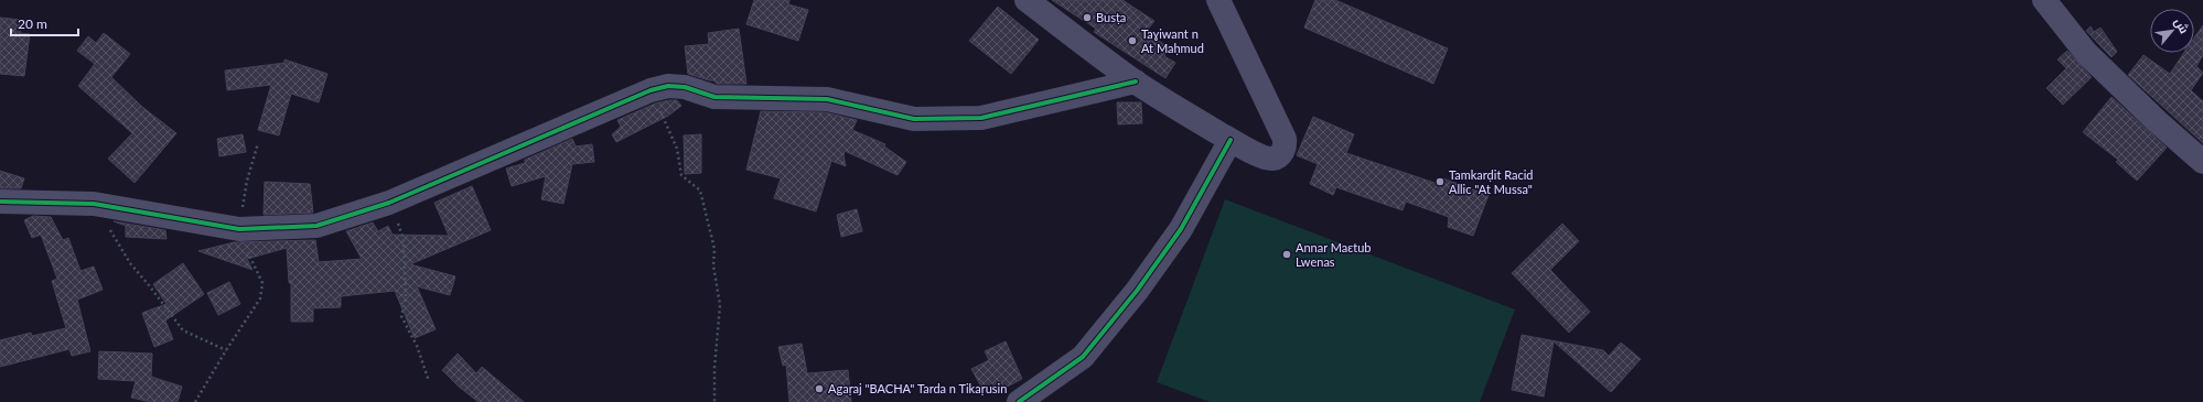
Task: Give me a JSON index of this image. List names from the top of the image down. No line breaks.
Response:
{"places":["Busṭa","Taɣiwant n At Maḥmud","Tamkarḍit Racid Allic \"At Mussa\"","Annar Maɛtub Lwenas","Agaṛaj \"BACHA\" Tarda n Tikaṛusin"],"scale_bar":"20 m","north":"top right"}
